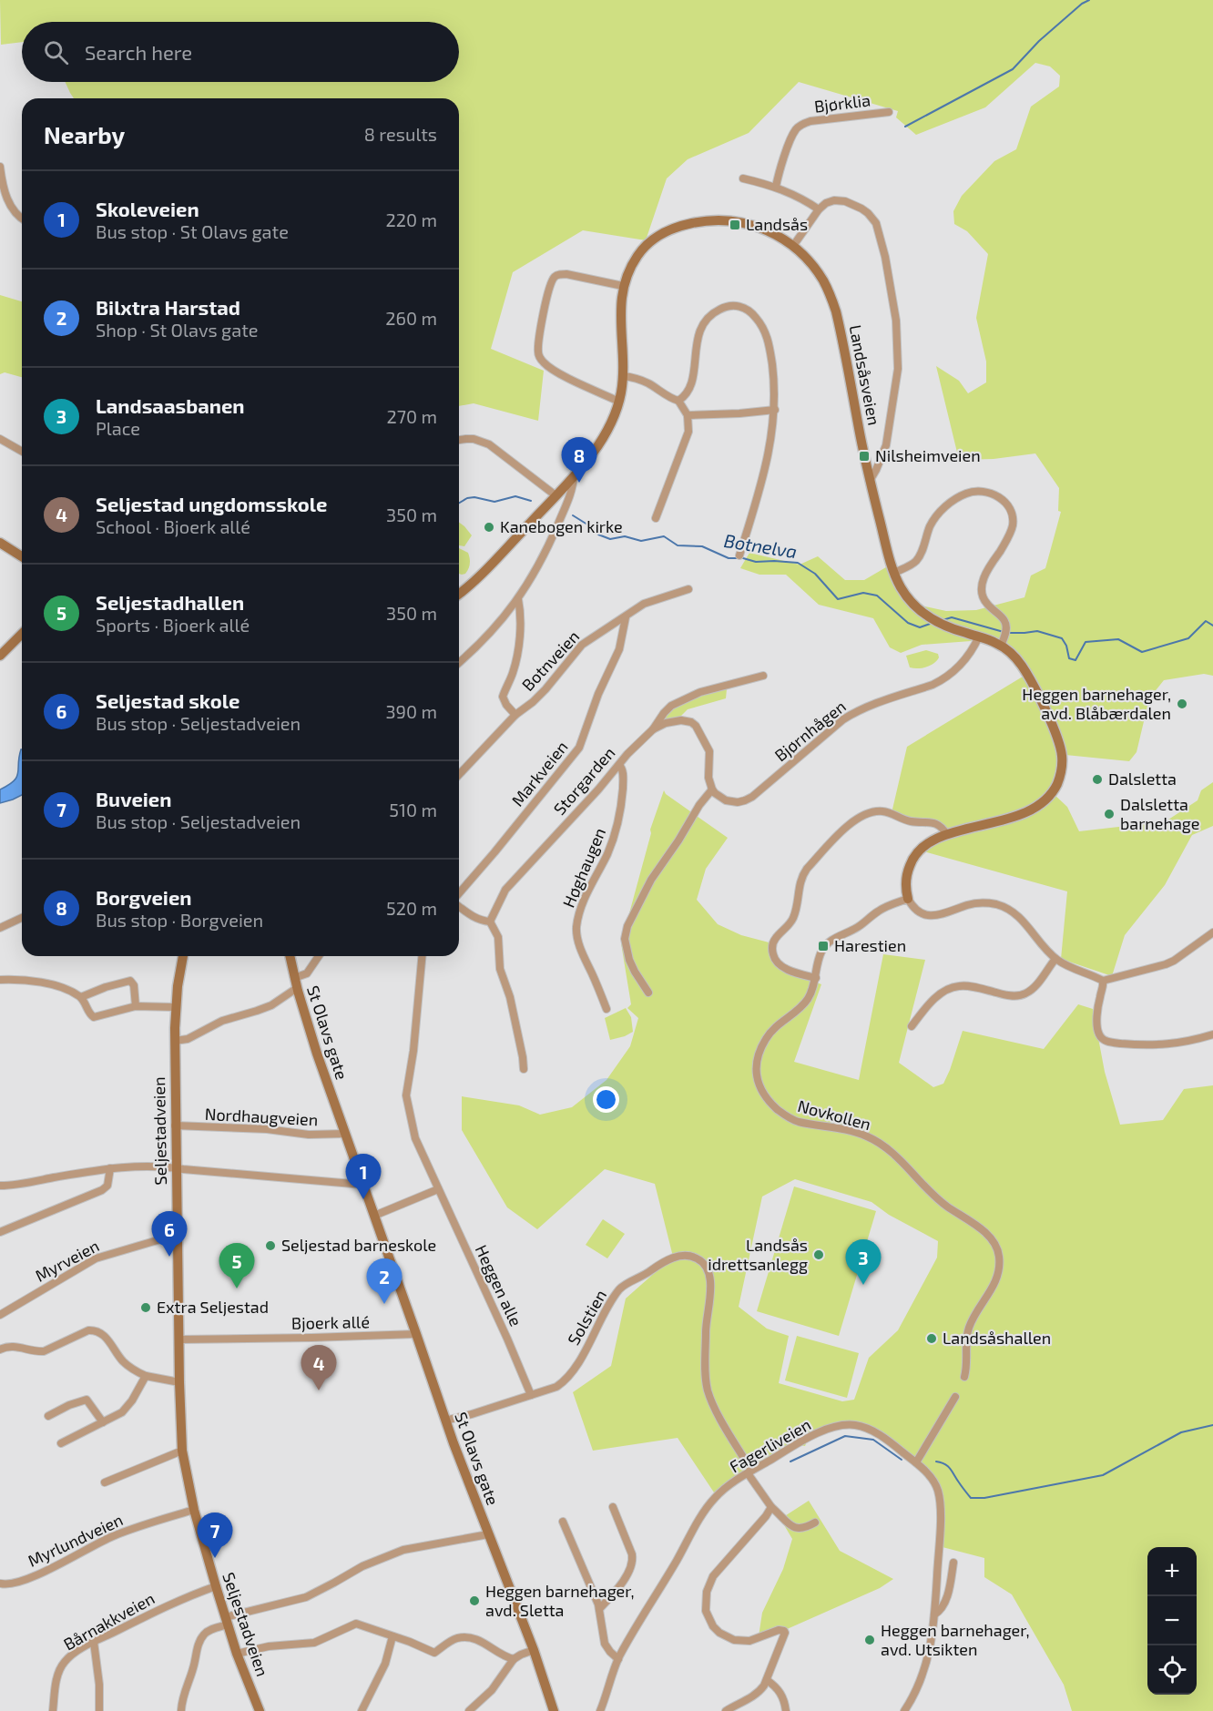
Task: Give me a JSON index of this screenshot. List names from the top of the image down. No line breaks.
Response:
{"streets":{"street":["Bjørklia","Landsåsveien","Botnveien","Bjørnhågen","Markveien","Storgarden","Høghaugen","St Olavs gate","Novkollen","Nordhaugveien","Seljestadveien","Myrveien","Heggen alle","Solstien","Bjoerk allé","Fagerliveien","Myrlundveien","Bårnakkveien"]},"crossings":[["Landsåsveien","Bjørnhågen"],["Landsåsveien","Novkollen"],["Botnveien","Markveien"],["Storgarden","Høghaugen"],["St Olavs gate","Nordhaugveien"],["St Olavs gate","Solstien"],["St Olavs gate","Bjoerk allé"],["Nordhaugveien","Seljestadveien"],["Seljestadveien","Myrveien"],["Seljestadveien","Bjoerk allé"],["Seljestadveien","Myrlundveien"],["Seljestadveien","Bårnakkveien"],["Heggen alle","Solstien"],["Solstien","Fagerliveien"]],"water":["Botnelva"],"places":{"transit":["Landsås","Nilsheimveien","Harestien"],"other":["Kanebogen kirke","Heggen barnehager, avd. Blåbærdalen","Dalsletta","Dalsletta barnehage","Seljestad barneskole","Landsås idrettsanlegg","Extra Seljestad","Landsåshallen","Heggen barnehager, avd. Sletta","Heggen barnehager, avd. Utsikten"]},"page":{"search":"Search here","heading":["Nearby","8 results"],"list":[{"mark":"1","name":"Skoleveien","note":"Bus stop · St Olavs gate","value":"220 m"},{"mark":"2","name":"Bilxtra Harstad","note":"Shop · St Olavs gate","value":"260 m"},{"mark":"3","name":"Landsaasbanen","note":"Place","value":"270 m"},{"mark":"4","name":"Seljestad ungdomsskole","note":"School · Bjoerk allé","value":"350 m"},{"mark":"5","name":"Seljestadhallen","note":"Sports · Bjoerk allé","value":"350 m"},{"mark":"6","name":"Seljestad skole","note":"Bus stop · Seljestadveien","value":"390 m"},{"mark":"7","name":"Buveien","note":"Bus stop · Seljestadveien","value":"510 m"},{"mark":"8","name":"Borgveien","note":"Bus stop · Borgveien","value":"520 m"}],"pins":["8","1","6","3","5","2","4","7"],"map_buttons":["+","−"]}}
